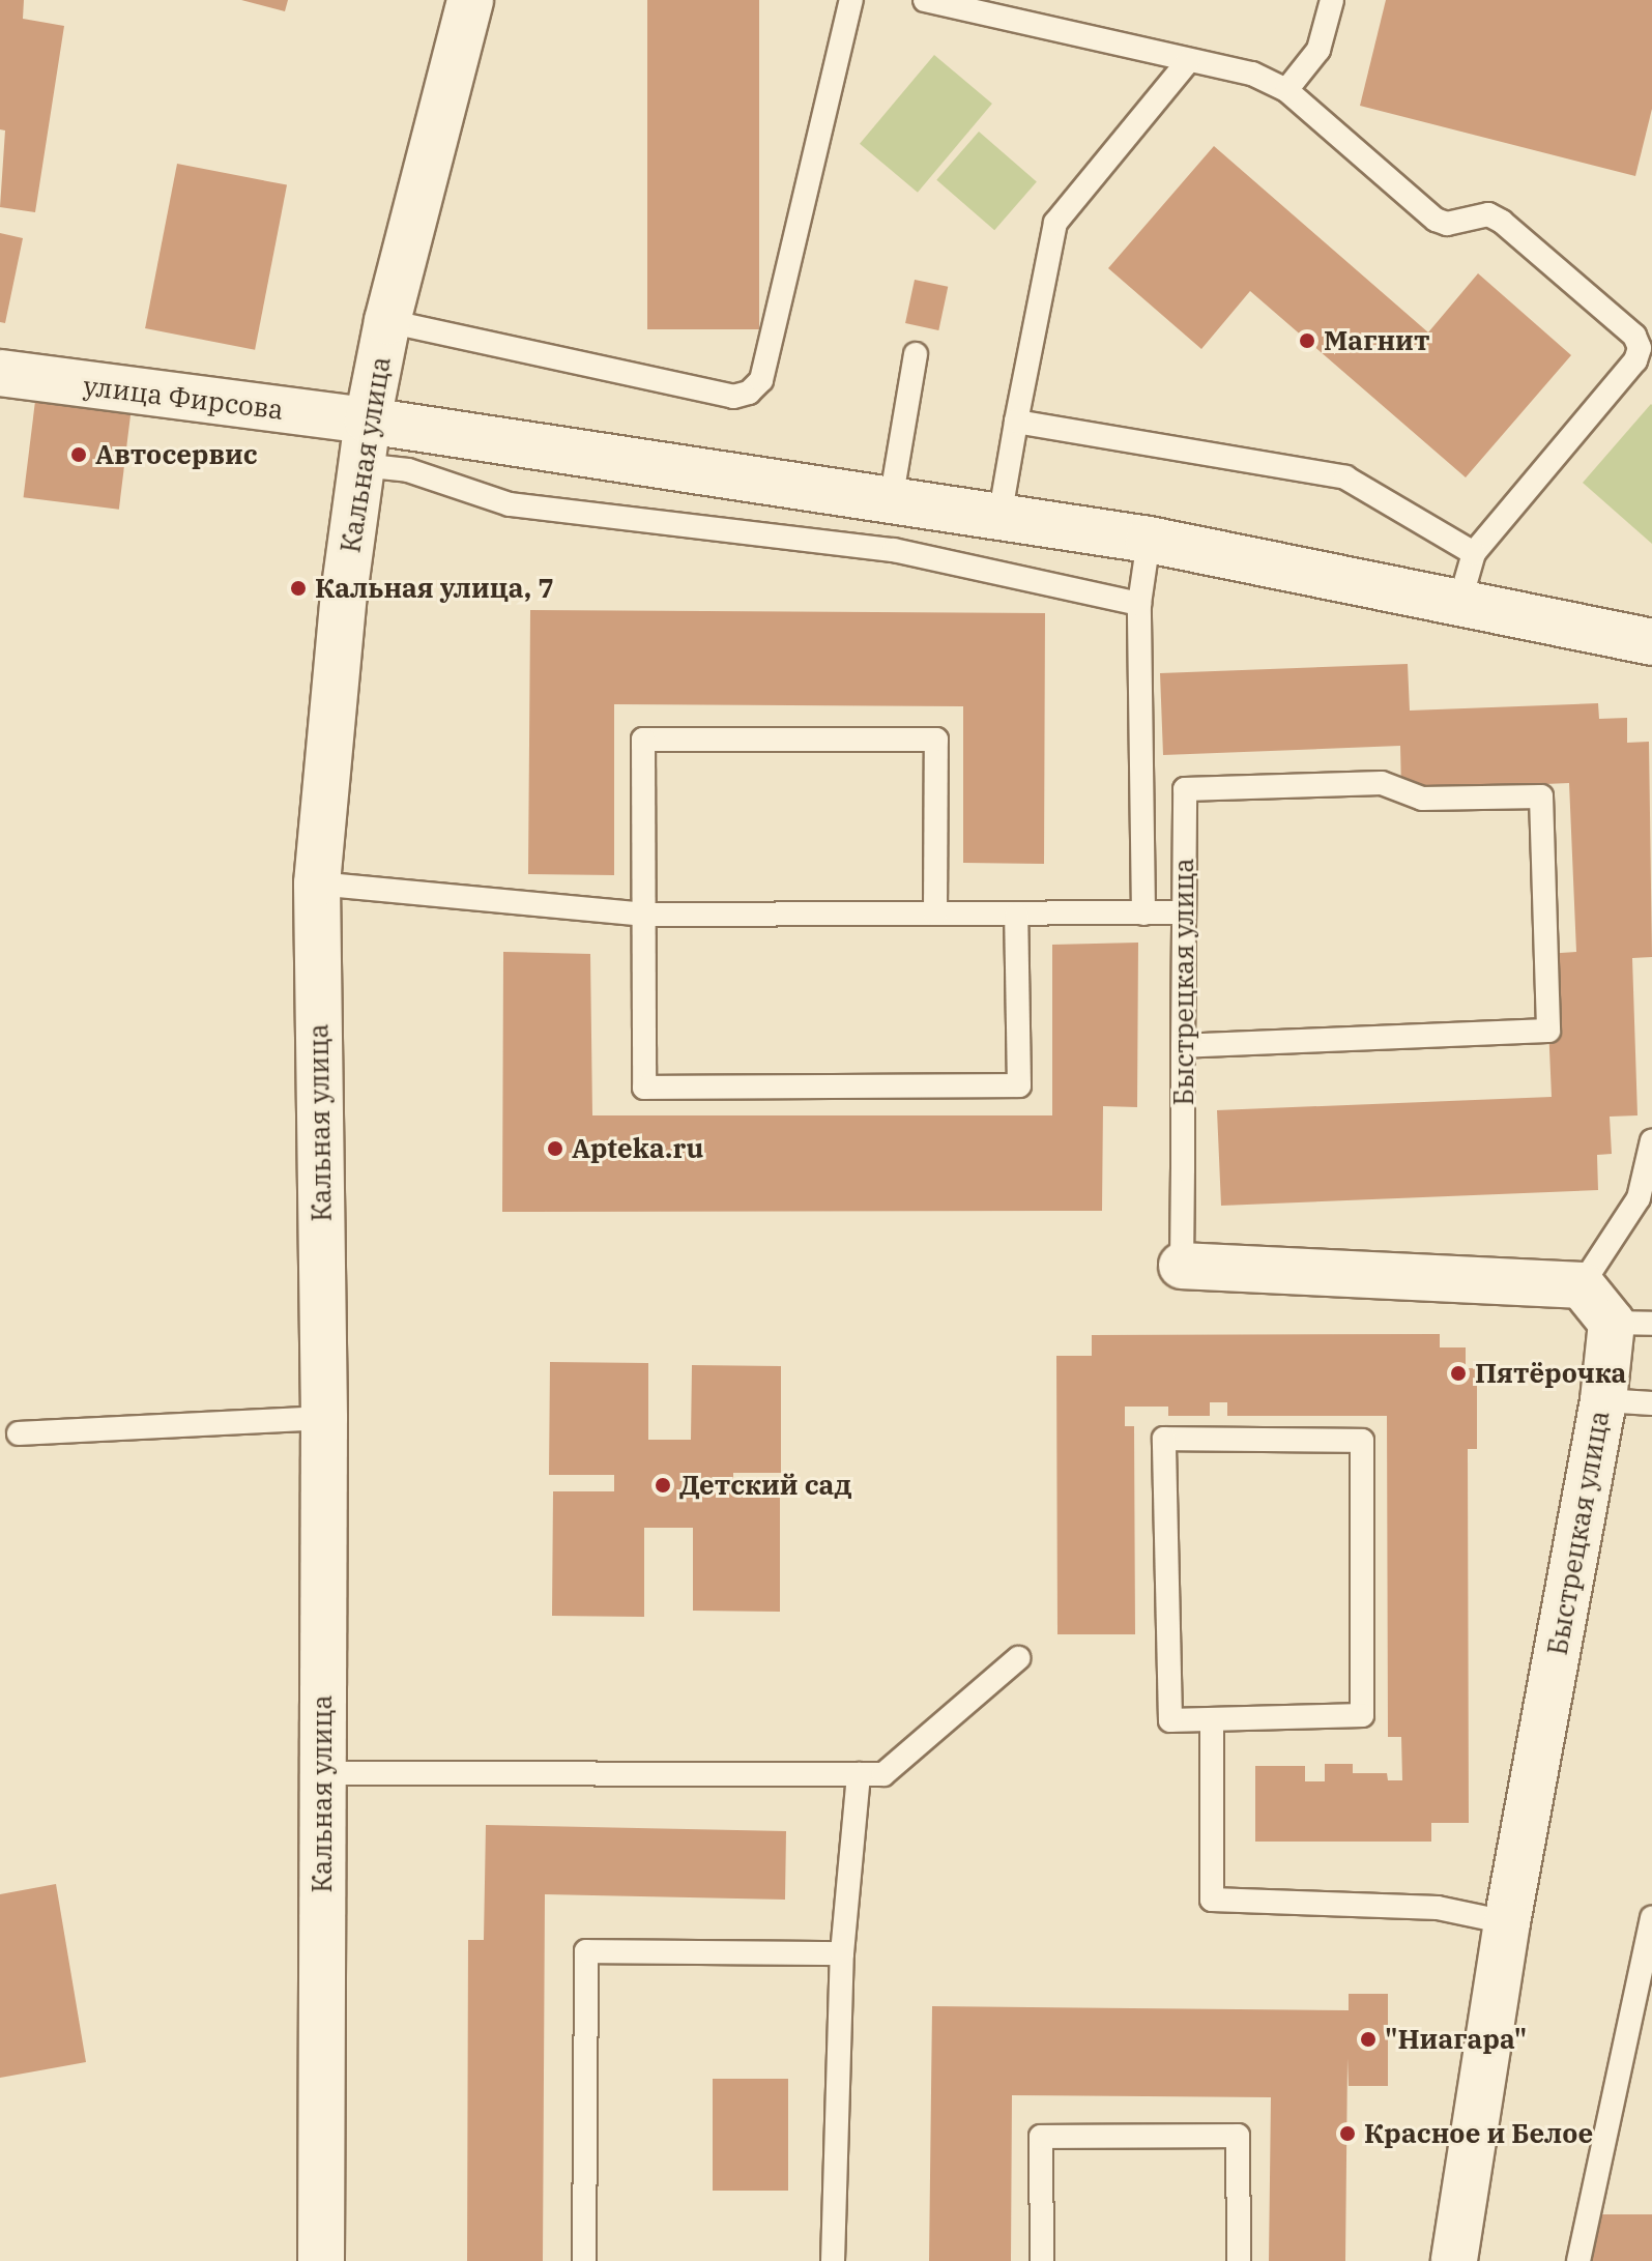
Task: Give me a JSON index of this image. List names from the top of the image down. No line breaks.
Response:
{"streets":{"street":["улица Фирсова","Кальная улица","Быстрецкая улица"]},"crossings":[["улица Фирсова","Кальная улица"]],"places":["Магнит","Автосервис","Кальная улица, 7","Apteka.ru","Пятёрочка","Детский сад","\"Ниагара\"","Красное и Белое"]}
